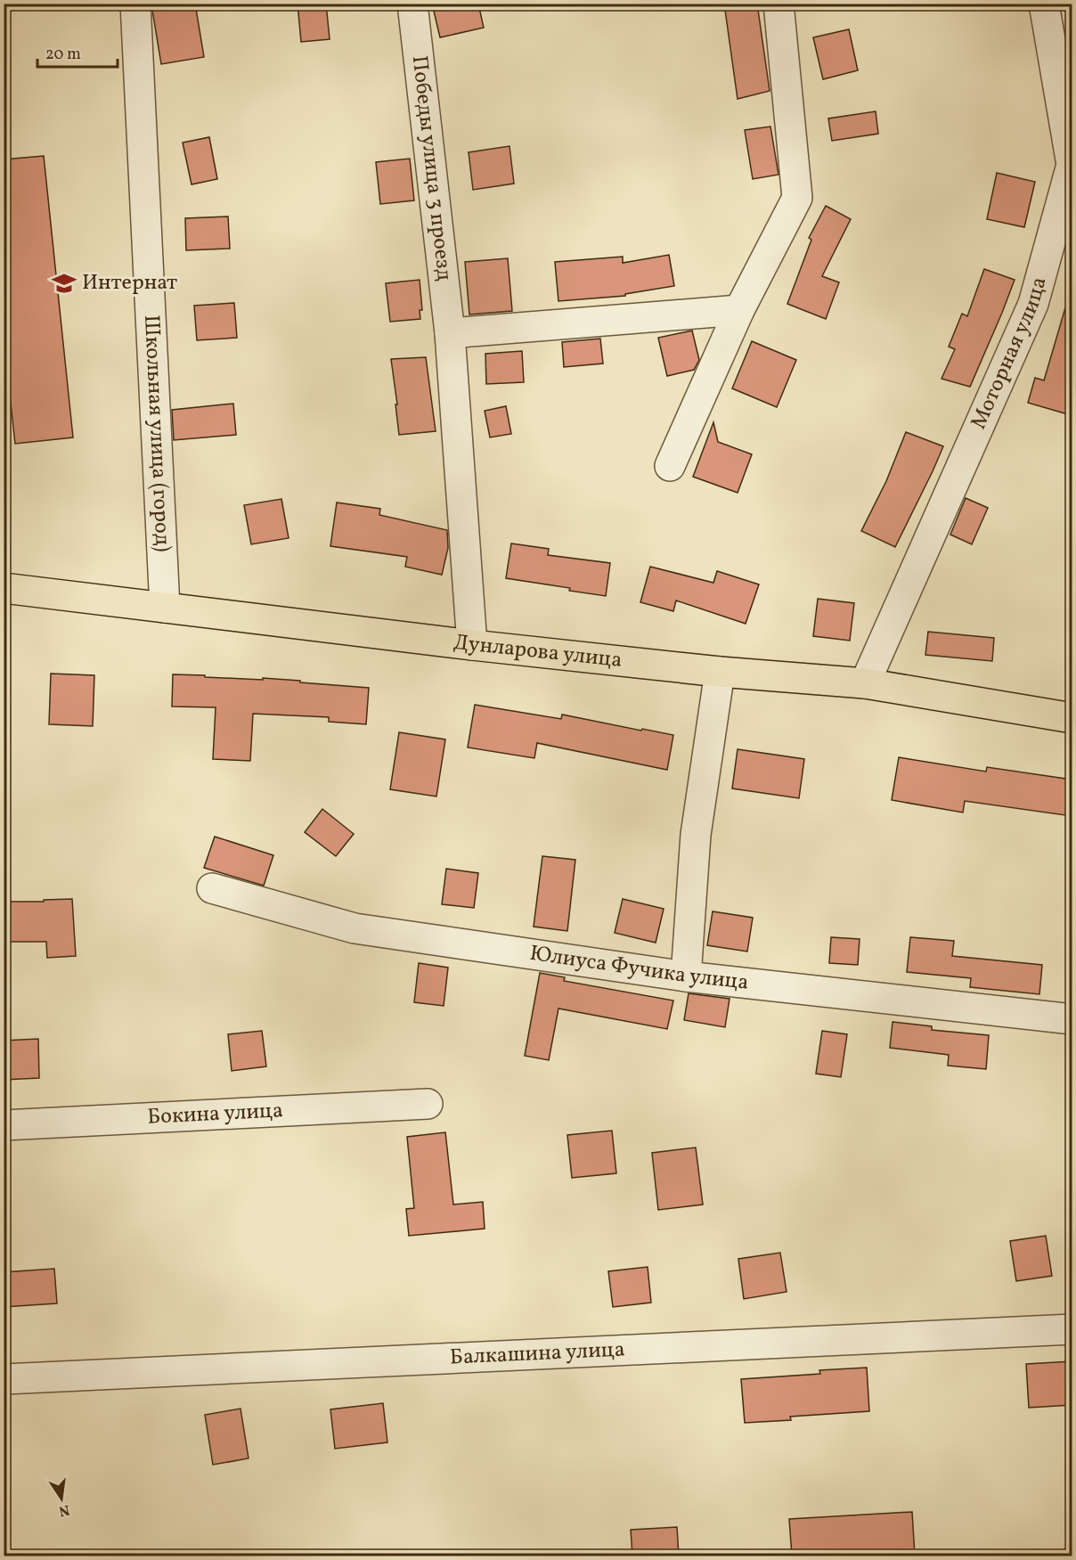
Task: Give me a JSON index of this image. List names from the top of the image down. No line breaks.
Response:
{"streets":{"main road":["Дунларова улица"],"street":["Победы улица 3 проезд","Моторная улица","Школьная улица (город)","Юлиуса Фучика улица","Бокина улица","Балкашина улица"]},"crossings":[["Победы улица 3 проезд","Дунларова улица"],["Моторная улица","Дунларова улица"],["Школьная улица (город)","Дунларова улица"]],"places":{"school or university":["Интернат"]},"scale_bar":"20 m","north":"bottom"}
